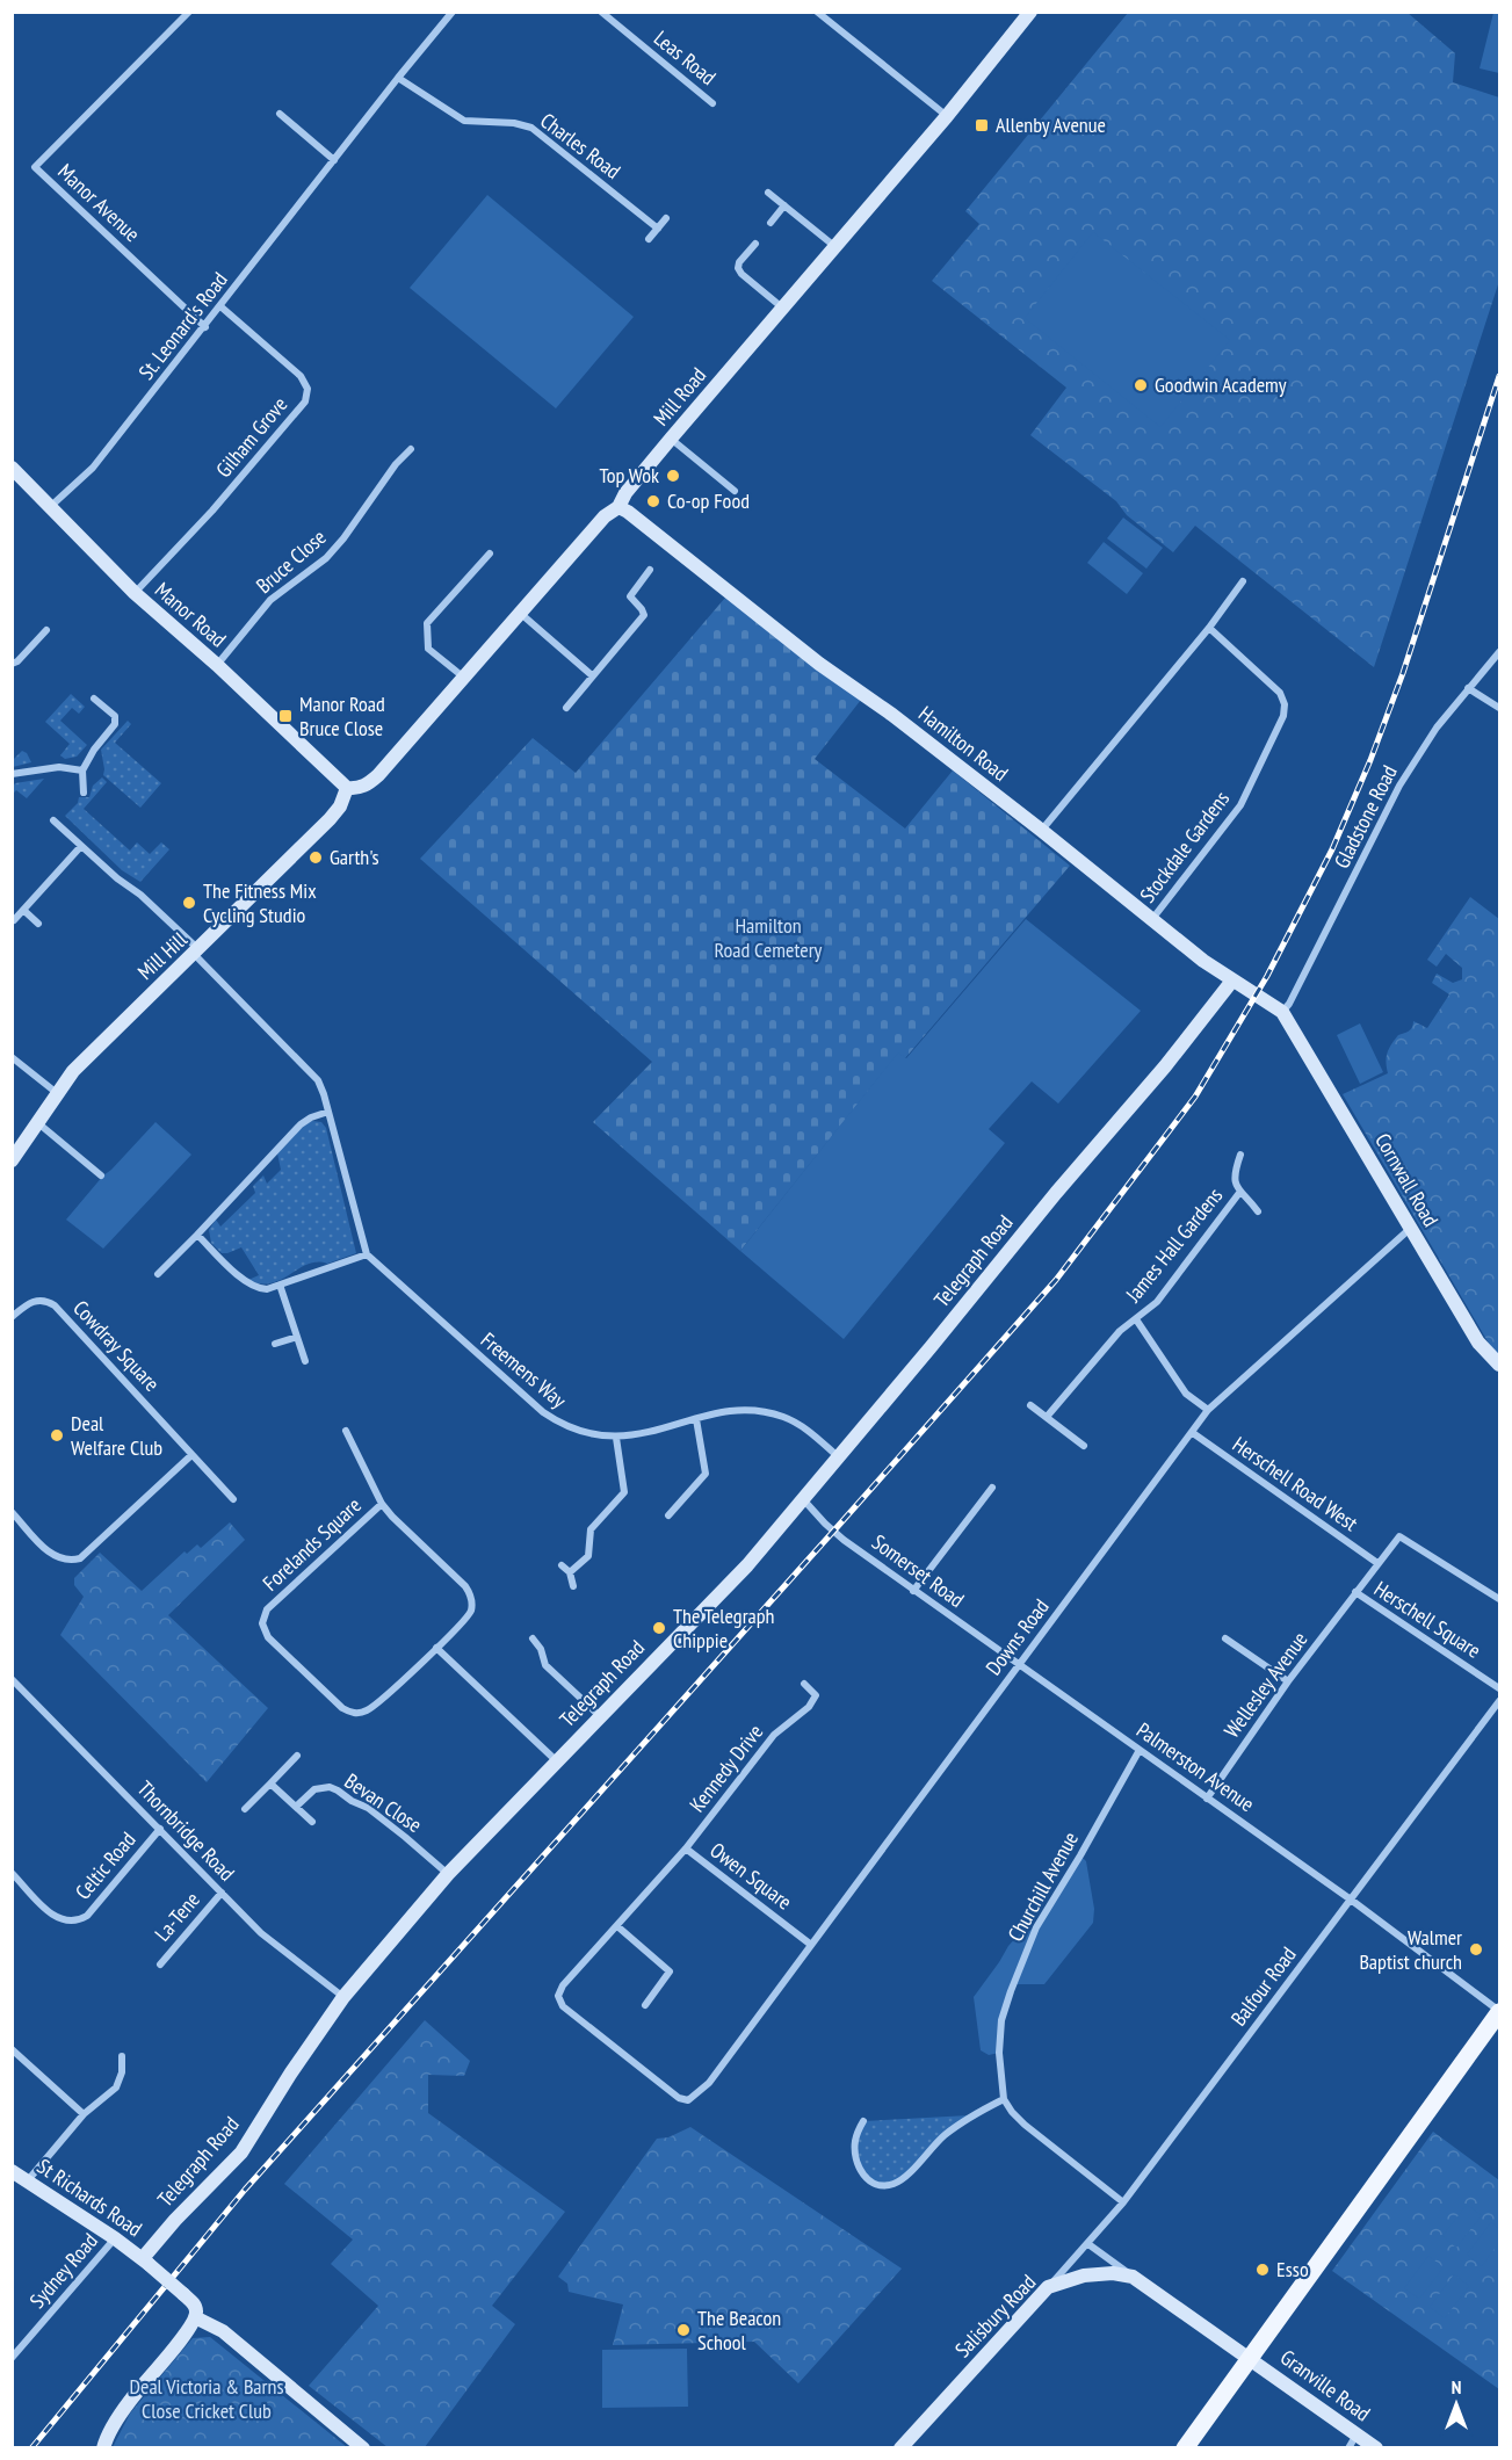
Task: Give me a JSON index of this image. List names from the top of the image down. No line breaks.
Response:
{"streets":{"street":["Leas Road","Charles Road","Manor Avenue","St. Leonard's Road","Mill Road","Gilham Grove","Bruce Close","Manor Road","Hamilton Road","Gladstone Road","Stockdale Gardens","Mill Hill","Cornwall Road","James Hall Gardens","Telegraph Road","Cowdray Square","Freemens Way","Herschell Road West","Forelands Square","Somerset Road","Herschell Square","Downs Road","Wellesley Avenue","Palmerston Avenue","Kennedy Drive","Bevan Close","Thornbridge Road","Celtic Road","Owen Square","Churchill Avenue","La-Tene","Balfour Road","St Richards Road","Sydney Road","Salisbury Road","Granville Road"]},"crossings":[["Charles Road","St. Leonard's Road"],["Manor Avenue","St. Leonard's Road"],["St. Leonard's Road","Gilham Grove"],["St. Leonard's Road","Manor Road"],["Mill Road","Manor Road"],["Mill Road","Hamilton Road"],["Mill Road","Mill Hill"],["Gilham Grove","Manor Road"],["Bruce Close","Manor Road"],["Manor Road","Mill Hill"],["Hamilton Road","Gladstone Road"],["Hamilton Road","Stockdale Gardens"],["Hamilton Road","Cornwall Road"],["Hamilton Road","Telegraph Road"],["Gladstone Road","Cornwall Road"],["Cornwall Road","Downs Road"],["James Hall Gardens","Downs Road"],["Telegraph Road","Freemens Way"],["Telegraph Road","Somerset Road"],["Telegraph Road","Bevan Close"],["Telegraph Road","Thornbridge Road"],["Telegraph Road","St Richards Road"],["Herschell Road West","Herschell Square"],["Herschell Road West","Downs Road"],["Somerset Road","Downs Road"],["Somerset Road","Palmerston Avenue"],["Herschell Square","Wellesley Avenue"],["Downs Road","Palmerston Avenue"],["Downs Road","Owen Square"],["Wellesley Avenue","Palmerston Avenue"],["Palmerston Avenue","Churchill Avenue"],["Palmerston Avenue","Balfour Road"],["Kennedy Drive","Owen Square"],["Thornbridge Road","Celtic Road"],["Thornbridge Road","La-Tene"],["Balfour Road","Salisbury Road"],["St Richards Road","Sydney Road"]],"parks":["Hamilton Road Cemetery","Deal Victoria & Barns Close Cricket Club"],"places":{"transit":["Allenby Avenue","Manor Road Bruce Close"],"other":["Goodwin Academy","Top Wok","Co-op Food","Garth's","The Fitness Mix Cycling Studio","Deal Welfare Club","The Telegraph Chippie","Walmer Baptist church","Esso","The Beacon School"]},"north":"top"}
